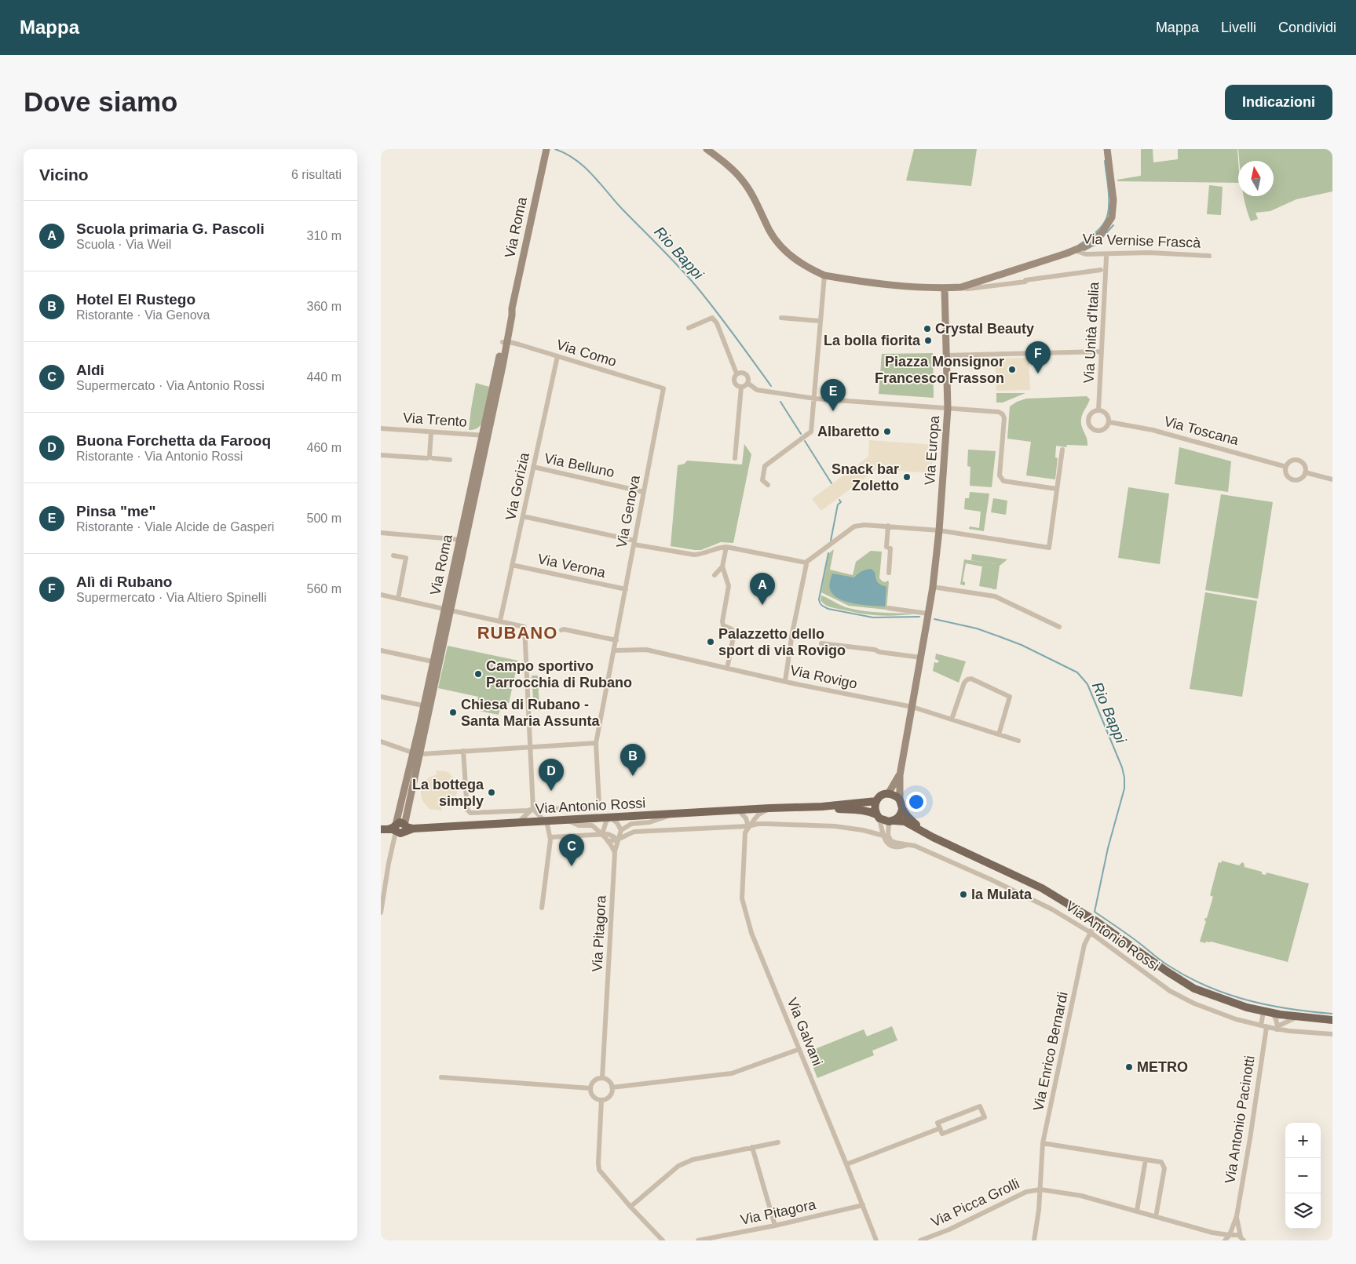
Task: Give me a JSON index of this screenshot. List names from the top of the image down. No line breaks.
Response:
{"streets":{"main road":["Via Antonio Rossi"],"street":["Via Roma","Via Vernise Frascà","Via Unità d'Italia","Via Como","Via Trento","Via Toscana","Via Europa","Via Belluno","Via Gorizia","Via Genova","Via Verona","Via Rovigo","Via Pitagora","Via Galvani","Via Enrico Bernardi","Via Antonio Pacinotti","Via Picca Grolli"]},"crossings":[["Via Roma","Via Como"],["Via Roma","Via Trento"],["Via Roma","Via Antonio Rossi"],["Via Vernise Frascà","Via Europa"],["Via Unità d'Italia","Via Toscana"],["Via Como","Via Gorizia"],["Via Como","Via Genova"],["Via Europa","Via Rovigo"],["Via Europa","Via Antonio Rossi"],["Via Belluno","Via Gorizia"],["Via Belluno","Via Genova"],["Via Gorizia","Via Verona"],["Via Genova","Via Verona"],["Via Genova","Via Rovigo"],["Via Genova","Via Antonio Rossi"],["Via Antonio Rossi","Via Pitagora"],["Via Antonio Rossi","Via Galvani"],["Via Antonio Rossi","Via Enrico Bernardi"],["Via Antonio Rossi","Via Antonio Pacinotti"],["Via Pitagora","Via Galvani"],["Via Enrico Bernardi","Via Picca Grolli"]],"districts":["RUBANO"],"water":["Rio Bappi"],"places":["Crystal Beauty","La bolla fiorita","Piazza Monsignor Francesco Frasson","Albaretto","Snack bar Zoletto","Palazzetto dello sport di via Rovigo","Campo sportivo Parrocchia di Rubano","Chiesa di Rubano - Santa Maria Assunta","La bottega simply","la Mulata","METRO"],"north":"top","page":{"header":"Mappa","nav":["Mappa","Livelli","Condividi"],"buttons":"Indicazioni","title":"Dove siamo","heading":["Vicino","6 risultati"],"list":[{"mark":"A","name":"Scuola primaria G. Pascoli","note":"Scuola · Via Weil","value":"310 m"},{"mark":"B","name":"Hotel El Rustego","note":"Ristorante · Via Genova","value":"360 m"},{"mark":"C","name":"Aldi","note":"Supermercato · Via Antonio Rossi","value":"440 m"},{"mark":"D","name":"Buona Forchetta da Farooq","note":"Ristorante · Via Antonio Rossi","value":"460 m"},{"mark":"E","name":"Pinsa \"me\"","note":"Ristorante · Viale Alcide de Gasperi","value":"500 m"},{"mark":"F","name":"Alì di Rubano","note":"Supermercato · Via Altiero Spinelli","value":"560 m"}],"pins":["F","E","A","B","D","C"],"map_buttons":["+","−"]}}
